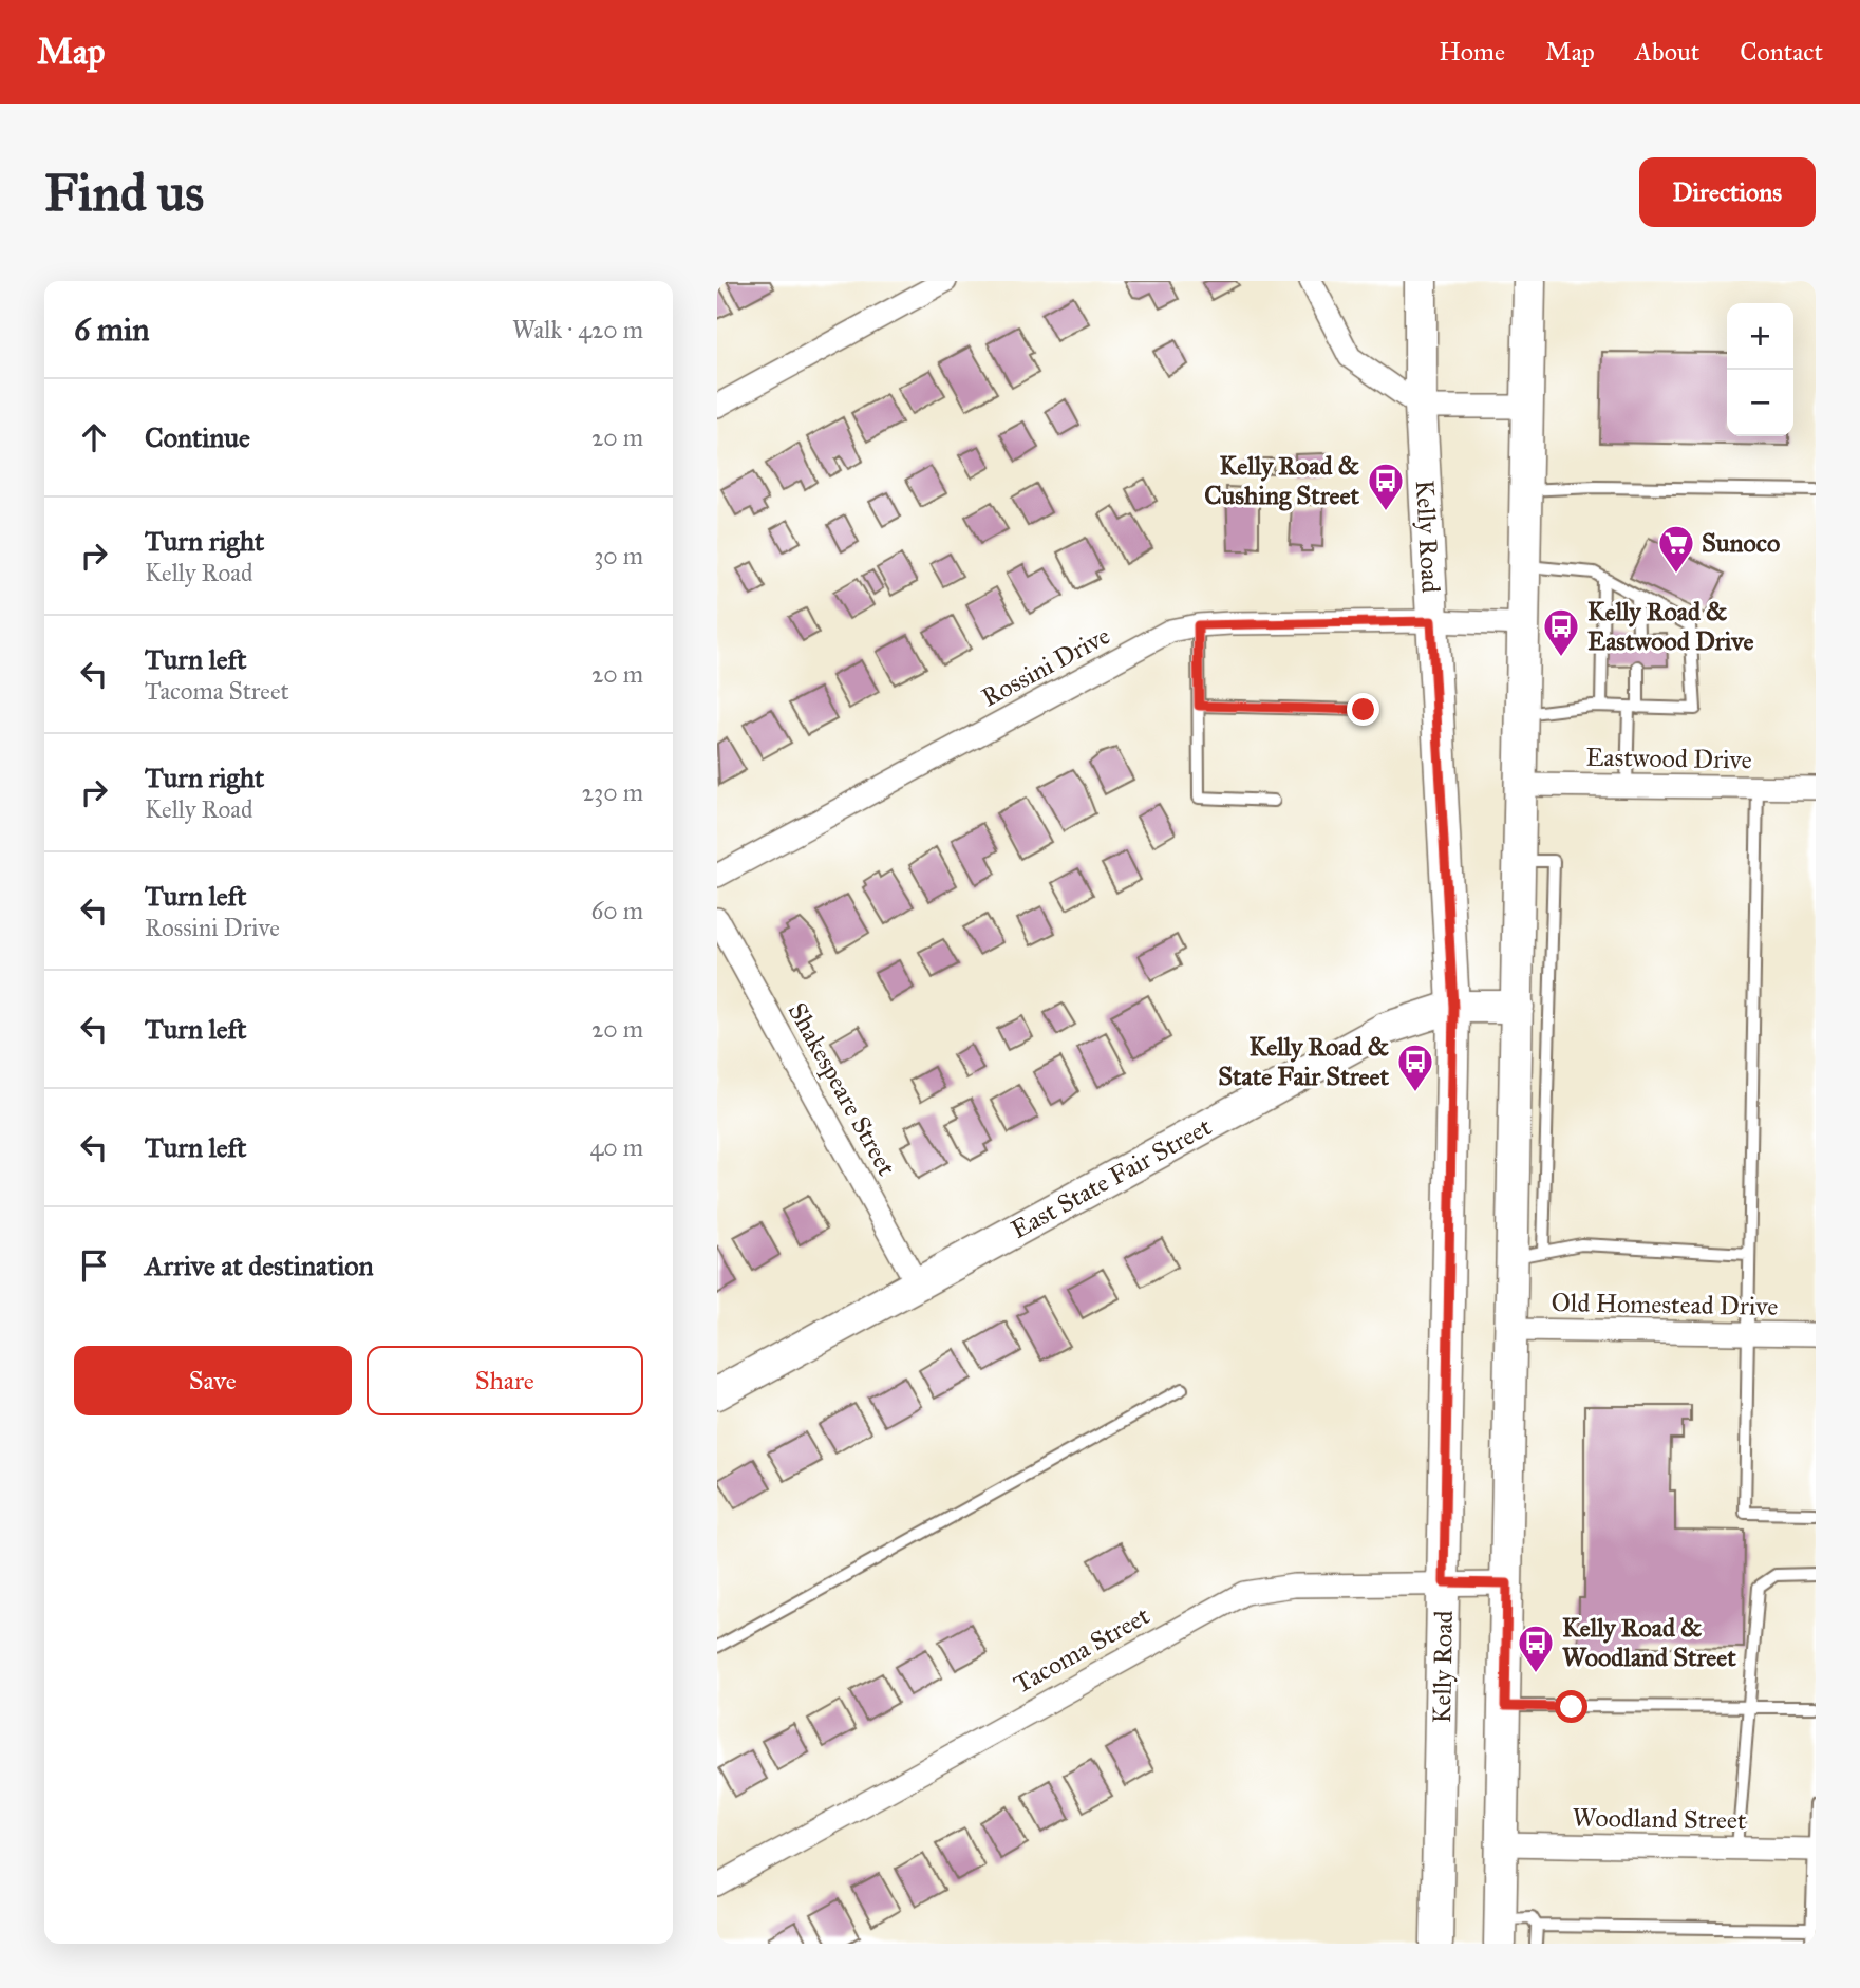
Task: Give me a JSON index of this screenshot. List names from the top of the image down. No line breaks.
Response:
{"streets":{"street":["Kelly Road","Rossini Drive","Eastwood Drive","Shakespeare Street","East State Fair Street","Old Homestead Drive","Tacoma Street","Woodland Street"]},"crossings":[["Kelly Road","Rossini Drive"],["Kelly Road","East State Fair Street"],["Kelly Road","Tacoma Street"],["Shakespeare Street","East State Fair Street"]],"places":{"bus stop":["Kelly Road & Cushing Street","Kelly Road & Eastwood Drive","Kelly Road & State Fair Street","Kelly Road & Woodland Street"],"supermarket":["Sunoco"]},"page":{"header":"Map","nav":["Home","Map","About","Contact"],"buttons":["Directions",["Save","Share"]],"title":"Find us","heading":["6 min","Walk · 420 m"],"map_buttons":["+","−"],"list":[["Continue","20 m"],["Turn right","Kelly Road","30 m"],["Turn left","Tacoma Street","20 m"],["Turn right","Kelly Road","230 m"],["Turn left","Rossini Drive","60 m"],["Turn left","20 m"],["Turn left","40 m"],"Arrive at destination"]}}
